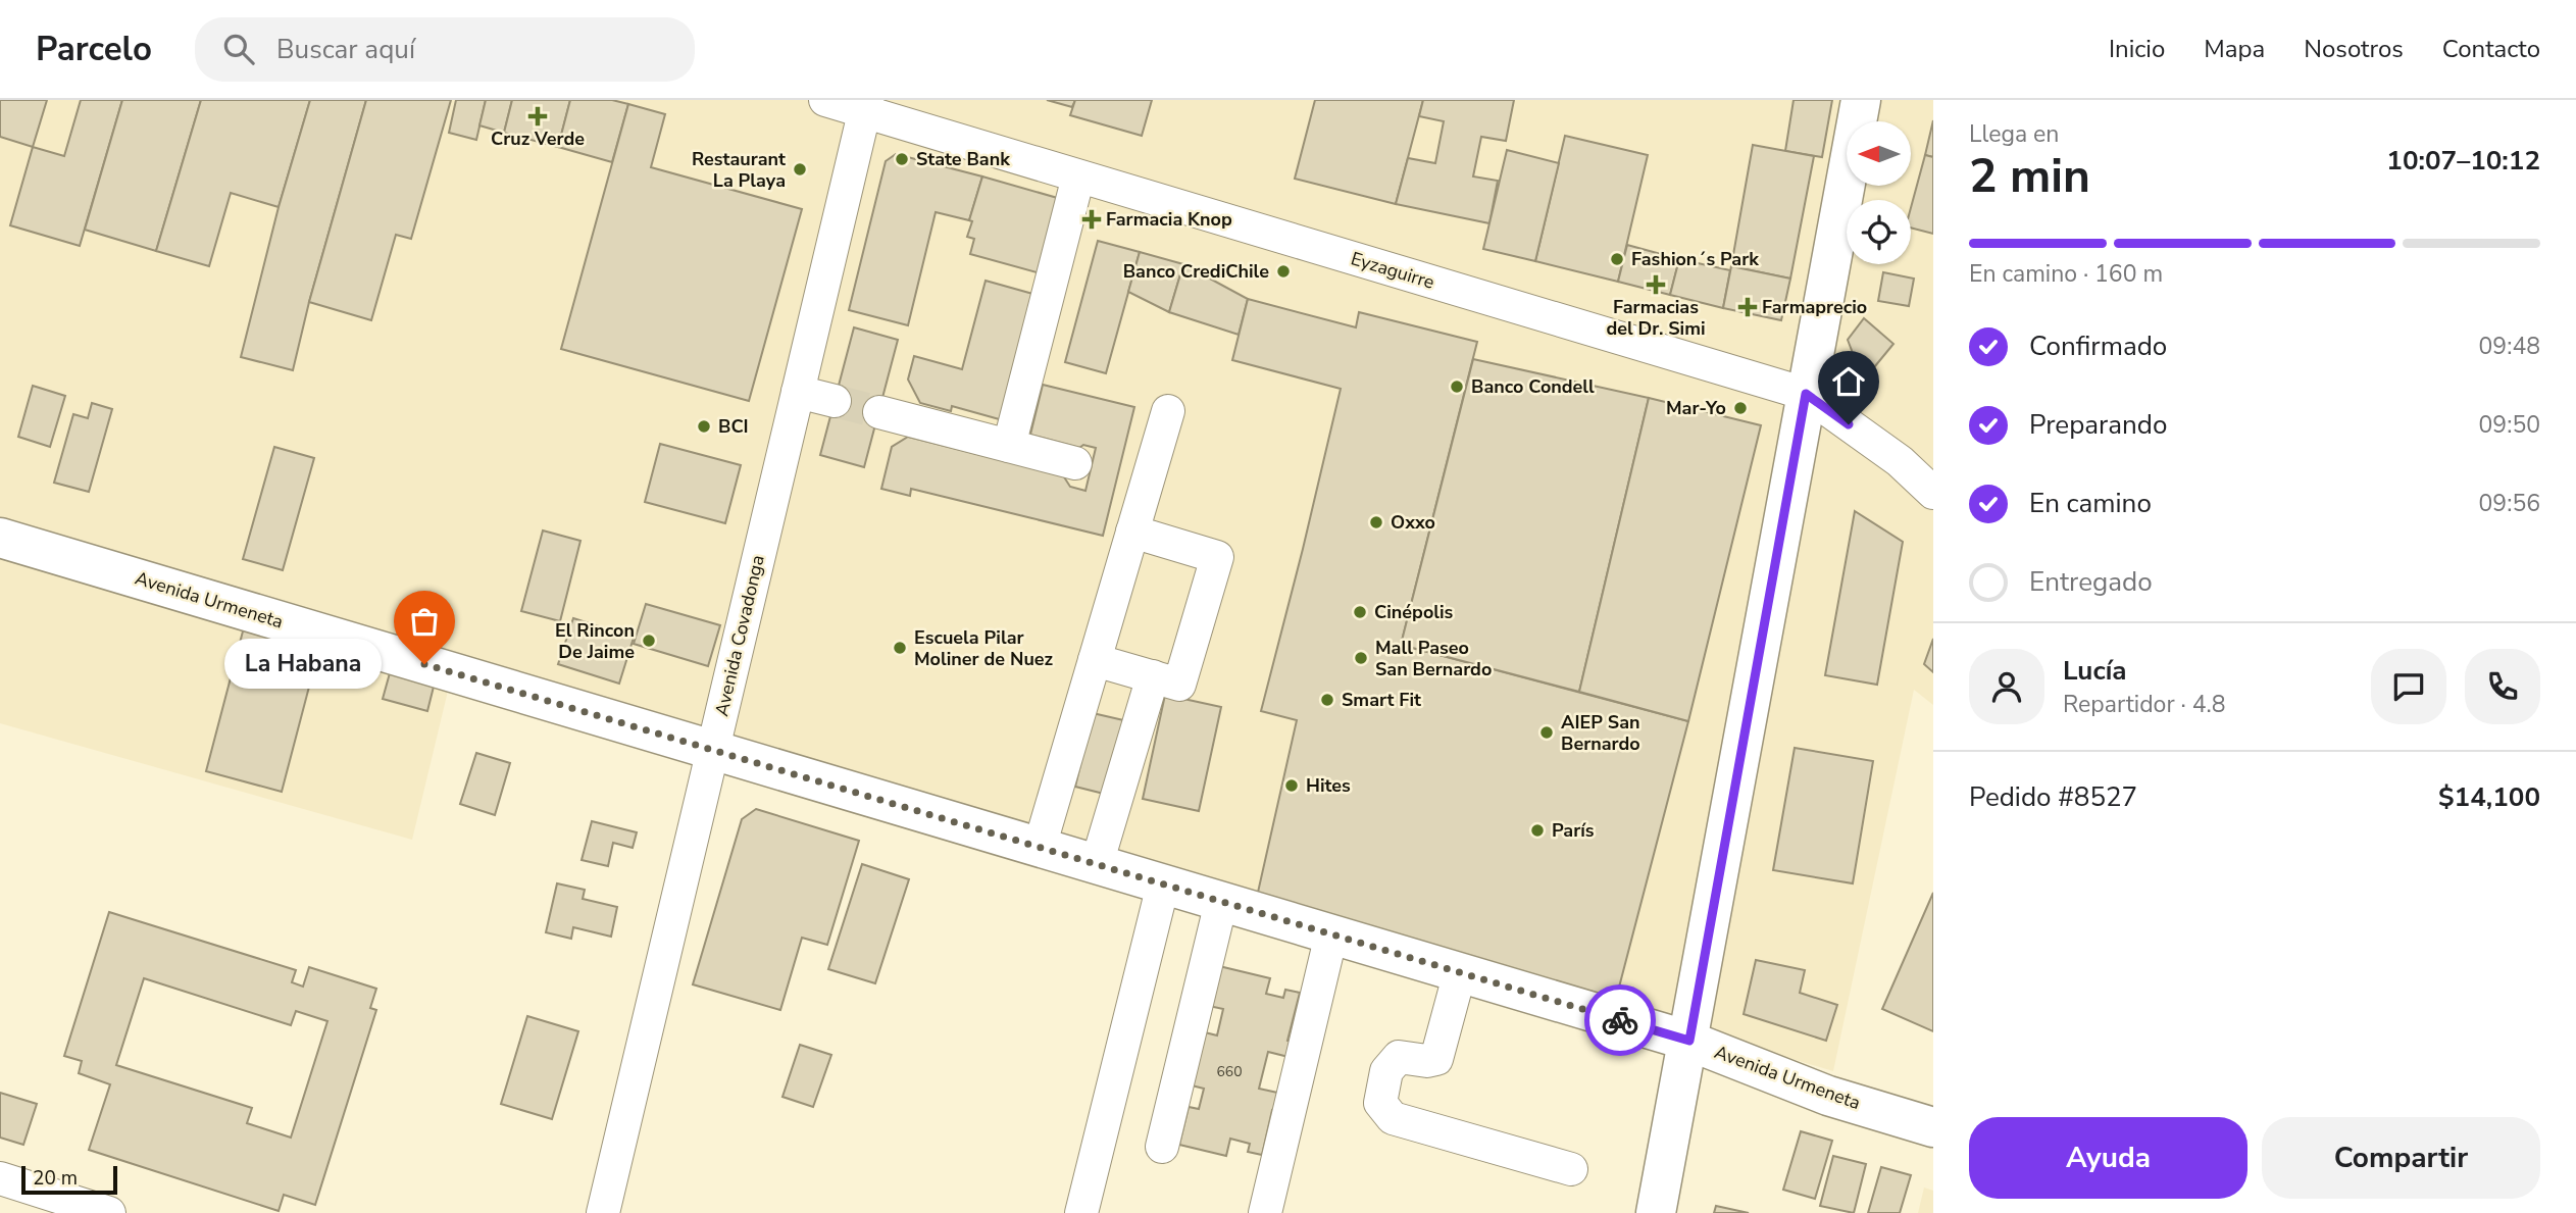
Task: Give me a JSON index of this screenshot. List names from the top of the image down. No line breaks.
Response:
{"streets":{"main road":["Avenida Urmeneta"],"street":["Eyzaguirre","Avenida Covadonga"]},"crossings":[["Eyzaguirre","Avenida Covadonga"],["Avenida Urmeneta","Avenida Covadonga"]],"places":{"health":["Cruz Verde","Farmacia Knop","Farmacias del Dr. Simi","Farmaprecio"],"other":["State Bank","Restaurant La Playa","Fashion´s Park","Banco CrediChile","Banco Condell","Mar-Yo","BCI","Oxxo","Cinépolis","El Rincon De Jaime","Escuela Pilar Moliner de Nuez","Mall Paseo San Bernardo","La Habana","Smart Fit","AIEP San Bernardo","Hites","París"]},"house_numbers":["660"],"scale_bar":"20 m","north":"left","page":{"header":"Parcelo","search":"Buscar aquí","nav":["Inicio","Mapa","Nosotros","Contacto"],"heading":["2 min","Llega en","10:07–10:12"],"panel":["Lucía","Repartidor · 4.8","Pedido #8527","$14,100"],"bar":"En camino · 160 m","list":[["Confirmado","09:48"],["Preparando","09:50"],["En camino","09:56"],"Entregado"],"bubble":"La Habana","buttons":["Ayuda","Compartir"],"scale":"20 m"}}
